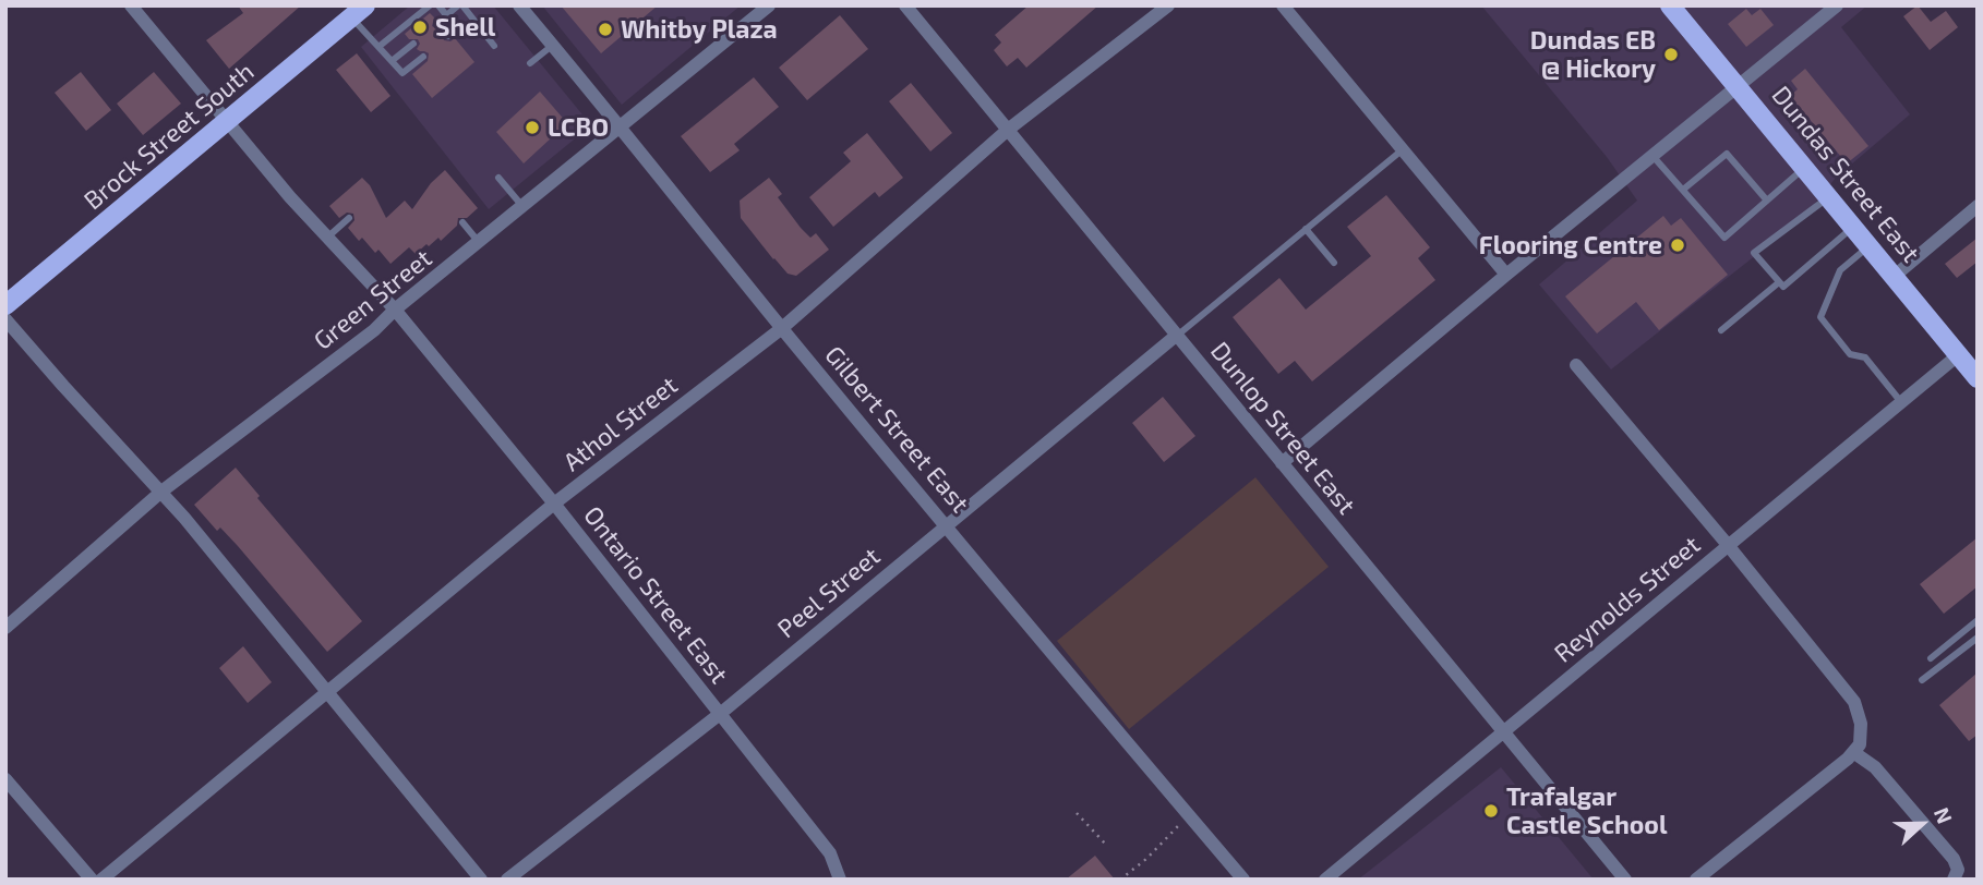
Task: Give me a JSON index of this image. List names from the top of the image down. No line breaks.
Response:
{"streets":{"main road":["Brock Street South","Dundas Street East"],"street":["Green Street","Athol Street","Dunlop Street East","Gilbert Street East","Peel Street","Ontario Street East","Reynolds Street"]},"crossings":[["Brock Street South","Ontario Street East"],["Dundas Street East","Reynolds Street"],["Green Street","Gilbert Street East"],["Green Street","Ontario Street East"],["Athol Street","Dunlop Street East"],["Athol Street","Gilbert Street East"],["Athol Street","Ontario Street East"],["Dunlop Street East","Peel Street"],["Dunlop Street East","Reynolds Street"],["Gilbert Street East","Peel Street"],["Peel Street","Ontario Street East"]],"places":["Shell","Whitby Plaza","Dundas EB @ Hickory","LCBO","Flooring Centre","Trafalgar Castle School"],"north":"right"}
